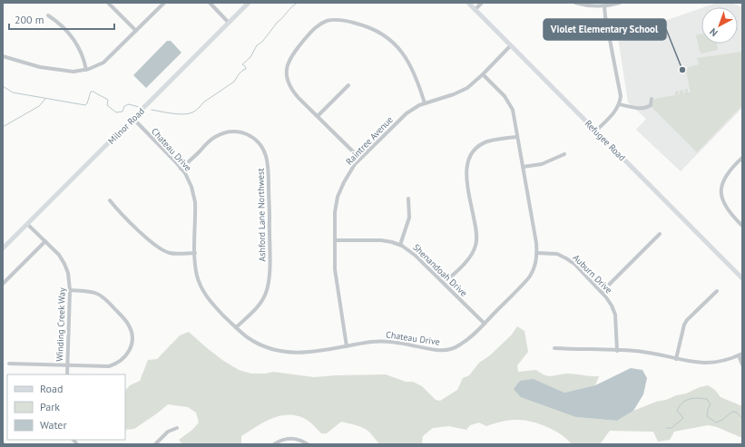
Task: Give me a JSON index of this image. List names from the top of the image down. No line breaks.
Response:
{"streets":{"main road":["Milnor Road","Refugee Road"],"street":["Raintree Avenue","Chateau Drive","Ashford Lane Northwest","Shenandoah Drive","Auburn Drive","Winding Creek Way"]},"crossings":[["Milnor Road","Chateau Drive"],["Milnor Road","Winding Creek Way"],["Raintree Avenue","Refugee Road"],["Raintree Avenue","Chateau Drive"],["Raintree Avenue","Shenandoah Drive"],["Chateau Drive","Ashford Lane Northwest"],["Chateau Drive","Shenandoah Drive"],["Chateau Drive","Auburn Drive"]],"places":["Violet Elementary School"],"legend":["Road","Park","Water"],"scale_bar":"200 m","north":"bottom left"}
